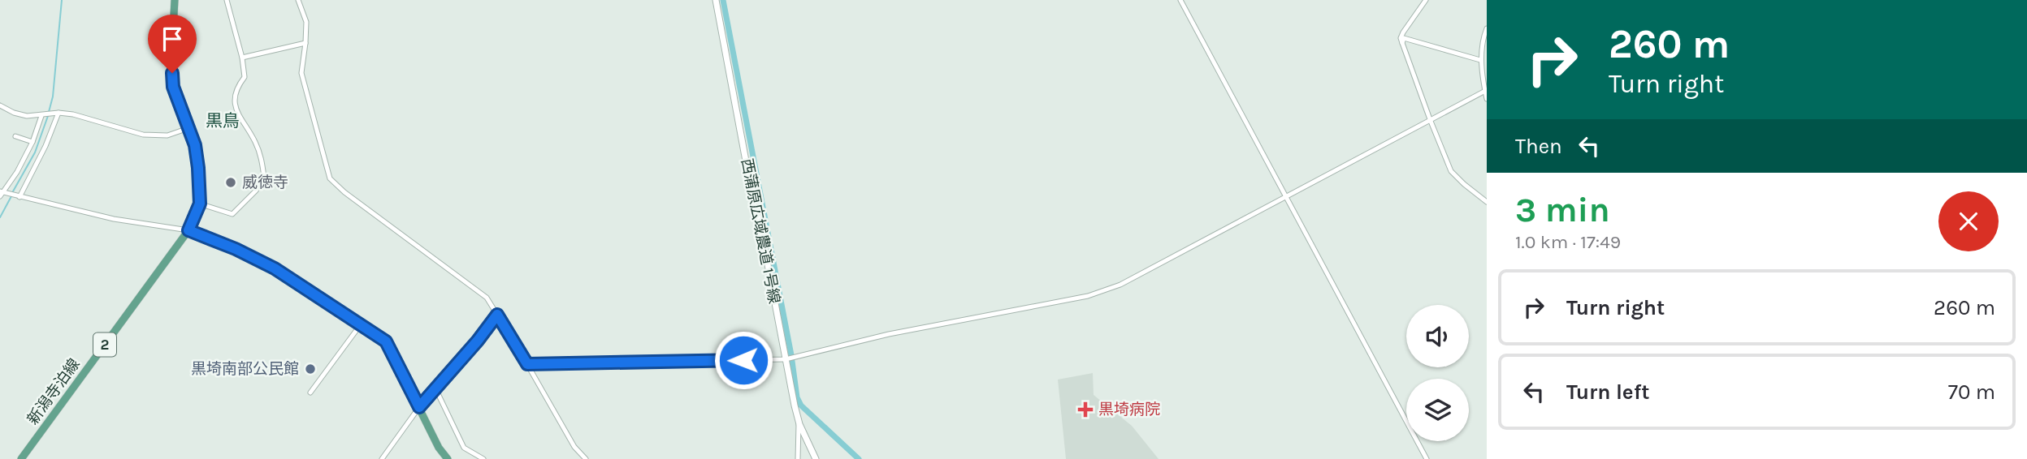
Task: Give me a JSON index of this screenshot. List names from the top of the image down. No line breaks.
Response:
{"streets":{"main road":["2","新潟寺泊線"],"street":["西蒲原広域農道 1号線"]},"crossings":[["2","新潟寺泊線"]],"districts":["黒鳥"],"places":{"other":["威徳寺","黒埼南部公民館"],"health":["黒埼病院"]},"page":{"turn":["260 m","Turn right"],"then":"Then","heading":["3 min","1.0 km · 17:49"],"list":[{"name":"Turn right","value":"260 m"},{"name":"Turn left","value":"70 m"}]}}
